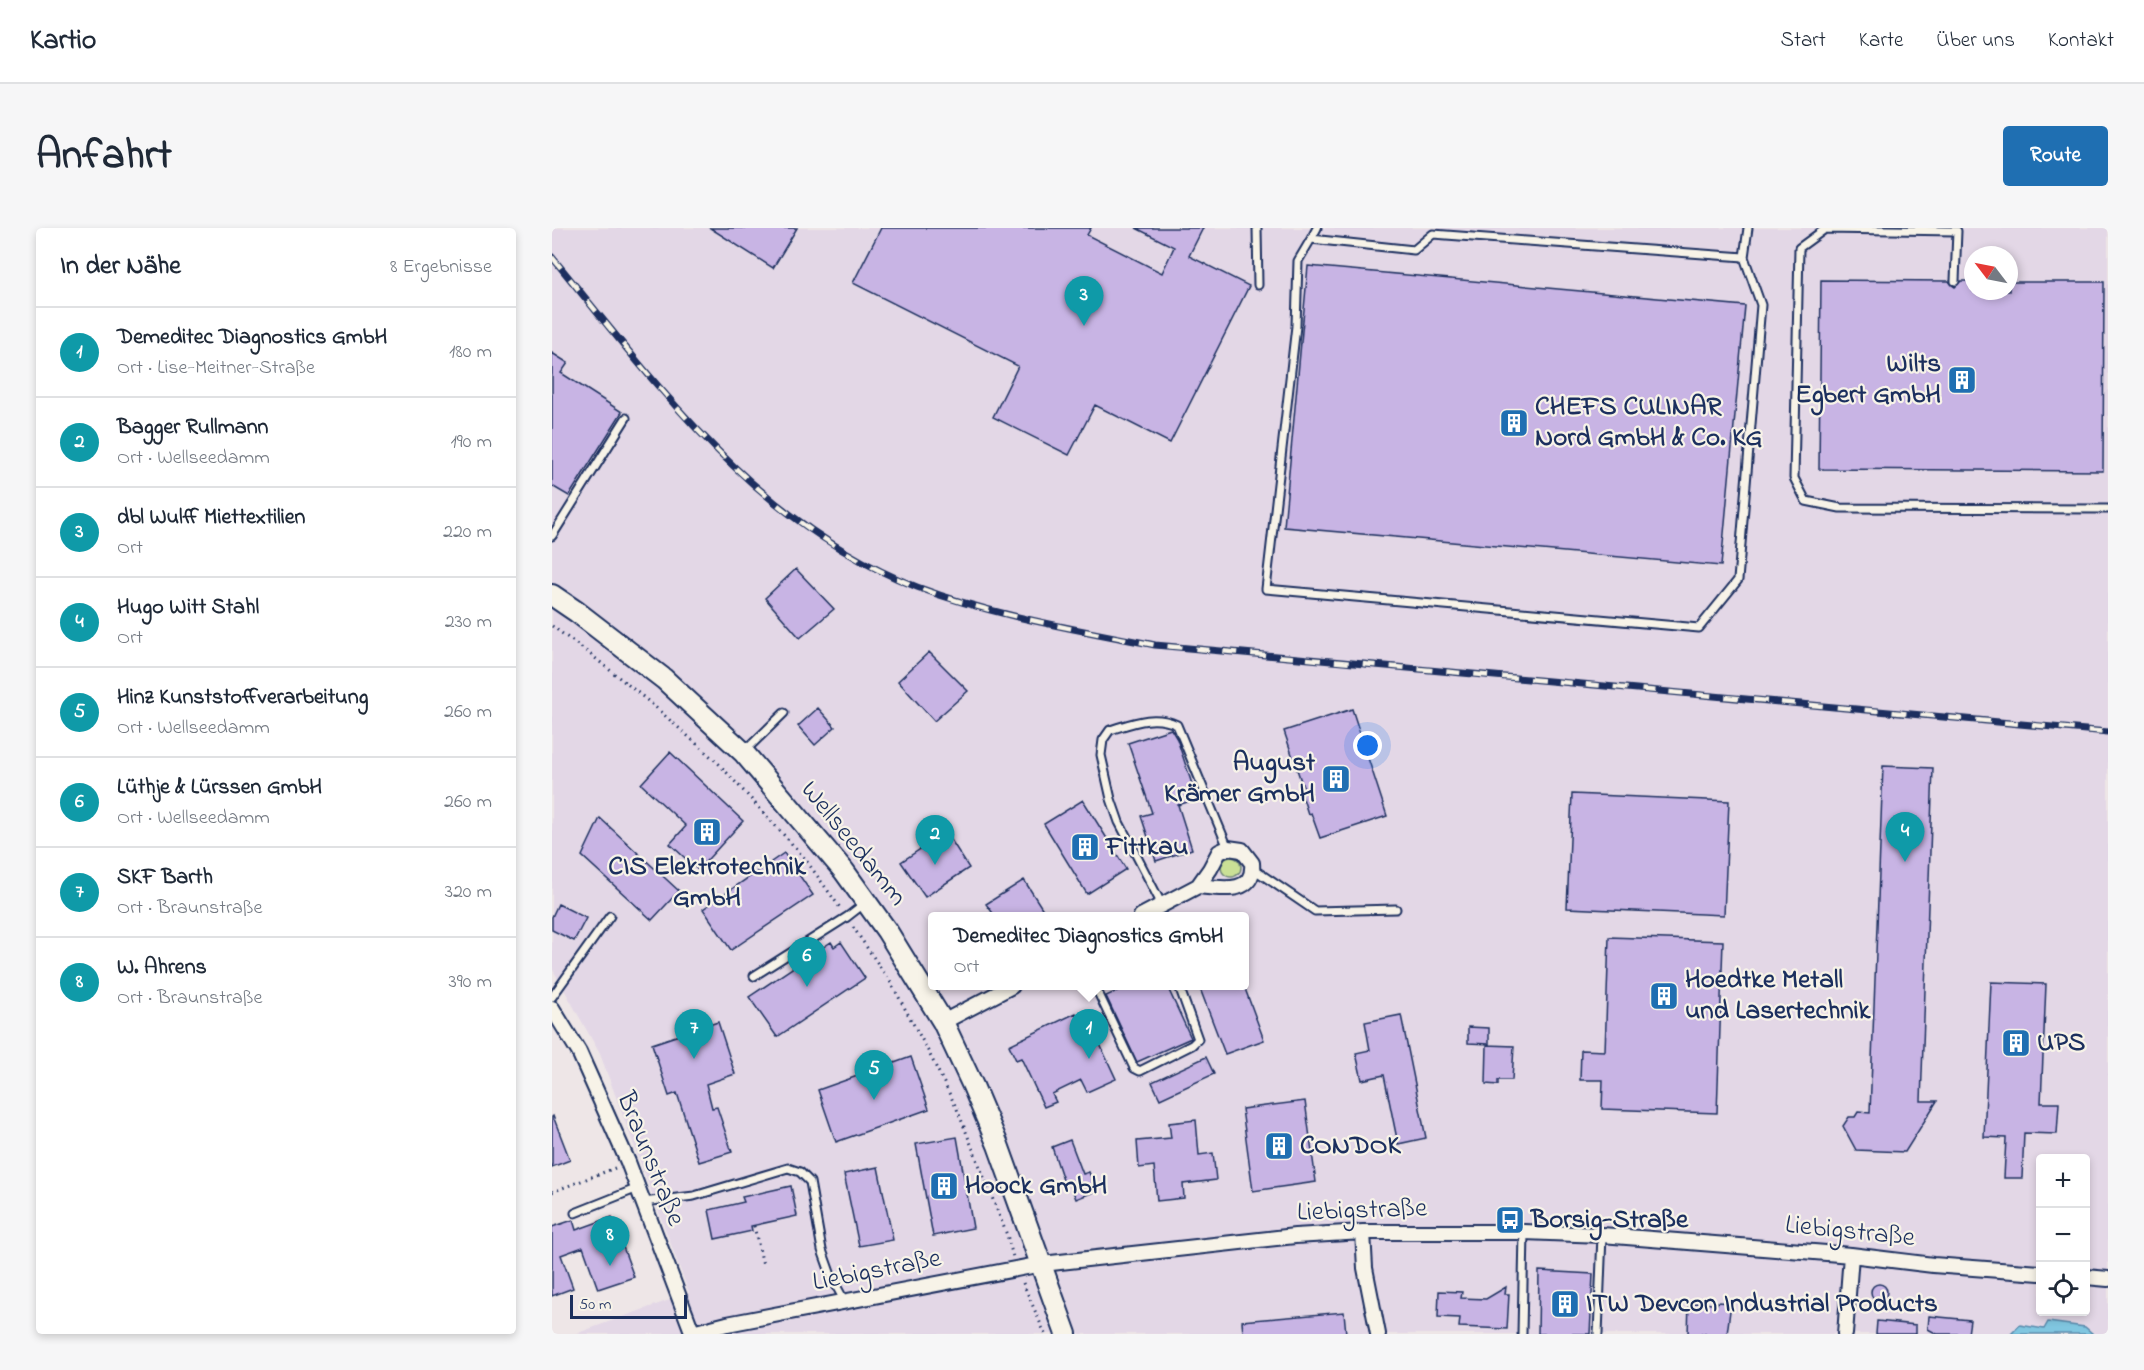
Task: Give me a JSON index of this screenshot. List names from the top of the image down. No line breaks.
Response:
{"streets":{"main road":["Wellseedamm"],"street":["Braunstraße","Liebigstraße"]},"crossings":[["Wellseedamm","Liebigstraße"],["Braunstraße","Liebigstraße"]],"places":{"building":["Wilts Egbert GmbH","CHEFS CULINAR Nord GmbH & Co. KG","August Krämer GmbH","CIS Elektrotechnik GmbH","Fittkau","Hoedtke Metall und Lasertechnik","UPS","CONDOK","Hoock GmbH","ITW Devcon Industrial Products"],"bus stop":["Borsig-Straße"]},"scale_bar":"50 m","north":"top left","page":{"header":"Kartio","nav":["Start","Karte","Über uns","Kontakt"],"title":"Anfahrt","buttons":"Route","heading":["In der Nähe","8 Ergebnisse"],"pins":["3","4","2","6","1","7","5","8"],"list":[{"mark":"1","name":"Demeditec Diagnostics GmbH","note":"Ort · Lise-Meitner-Straße","value":"180 m"},{"mark":"2","name":"Bagger Rullmann","note":"Ort · Wellseedamm","value":"190 m"},{"mark":"3","name":"dbl Wulff Miettextilien","note":"Ort","value":"220 m"},{"mark":"4","name":"Hugo Witt Stahl","note":"Ort","value":"230 m"},{"mark":"5","name":"Hinz Kunststoffverarbeitung","note":"Ort · Wellseedamm","value":"260 m"},{"mark":"6","name":"Lüthje & Lürssen GmbH","note":"Ort · Wellseedamm","value":"260 m"},{"mark":"7","name":"SKF Barth","note":"Ort · Braunstraße","value":"320 m"},{"mark":"8","name":"W. Ahrens","note":"Ort · Braunstraße","value":"390 m"}],"popup":["Demeditec Diagnostics GmbH","Ort"],"map_buttons":["+","−"],"scale":"50 m"}}
